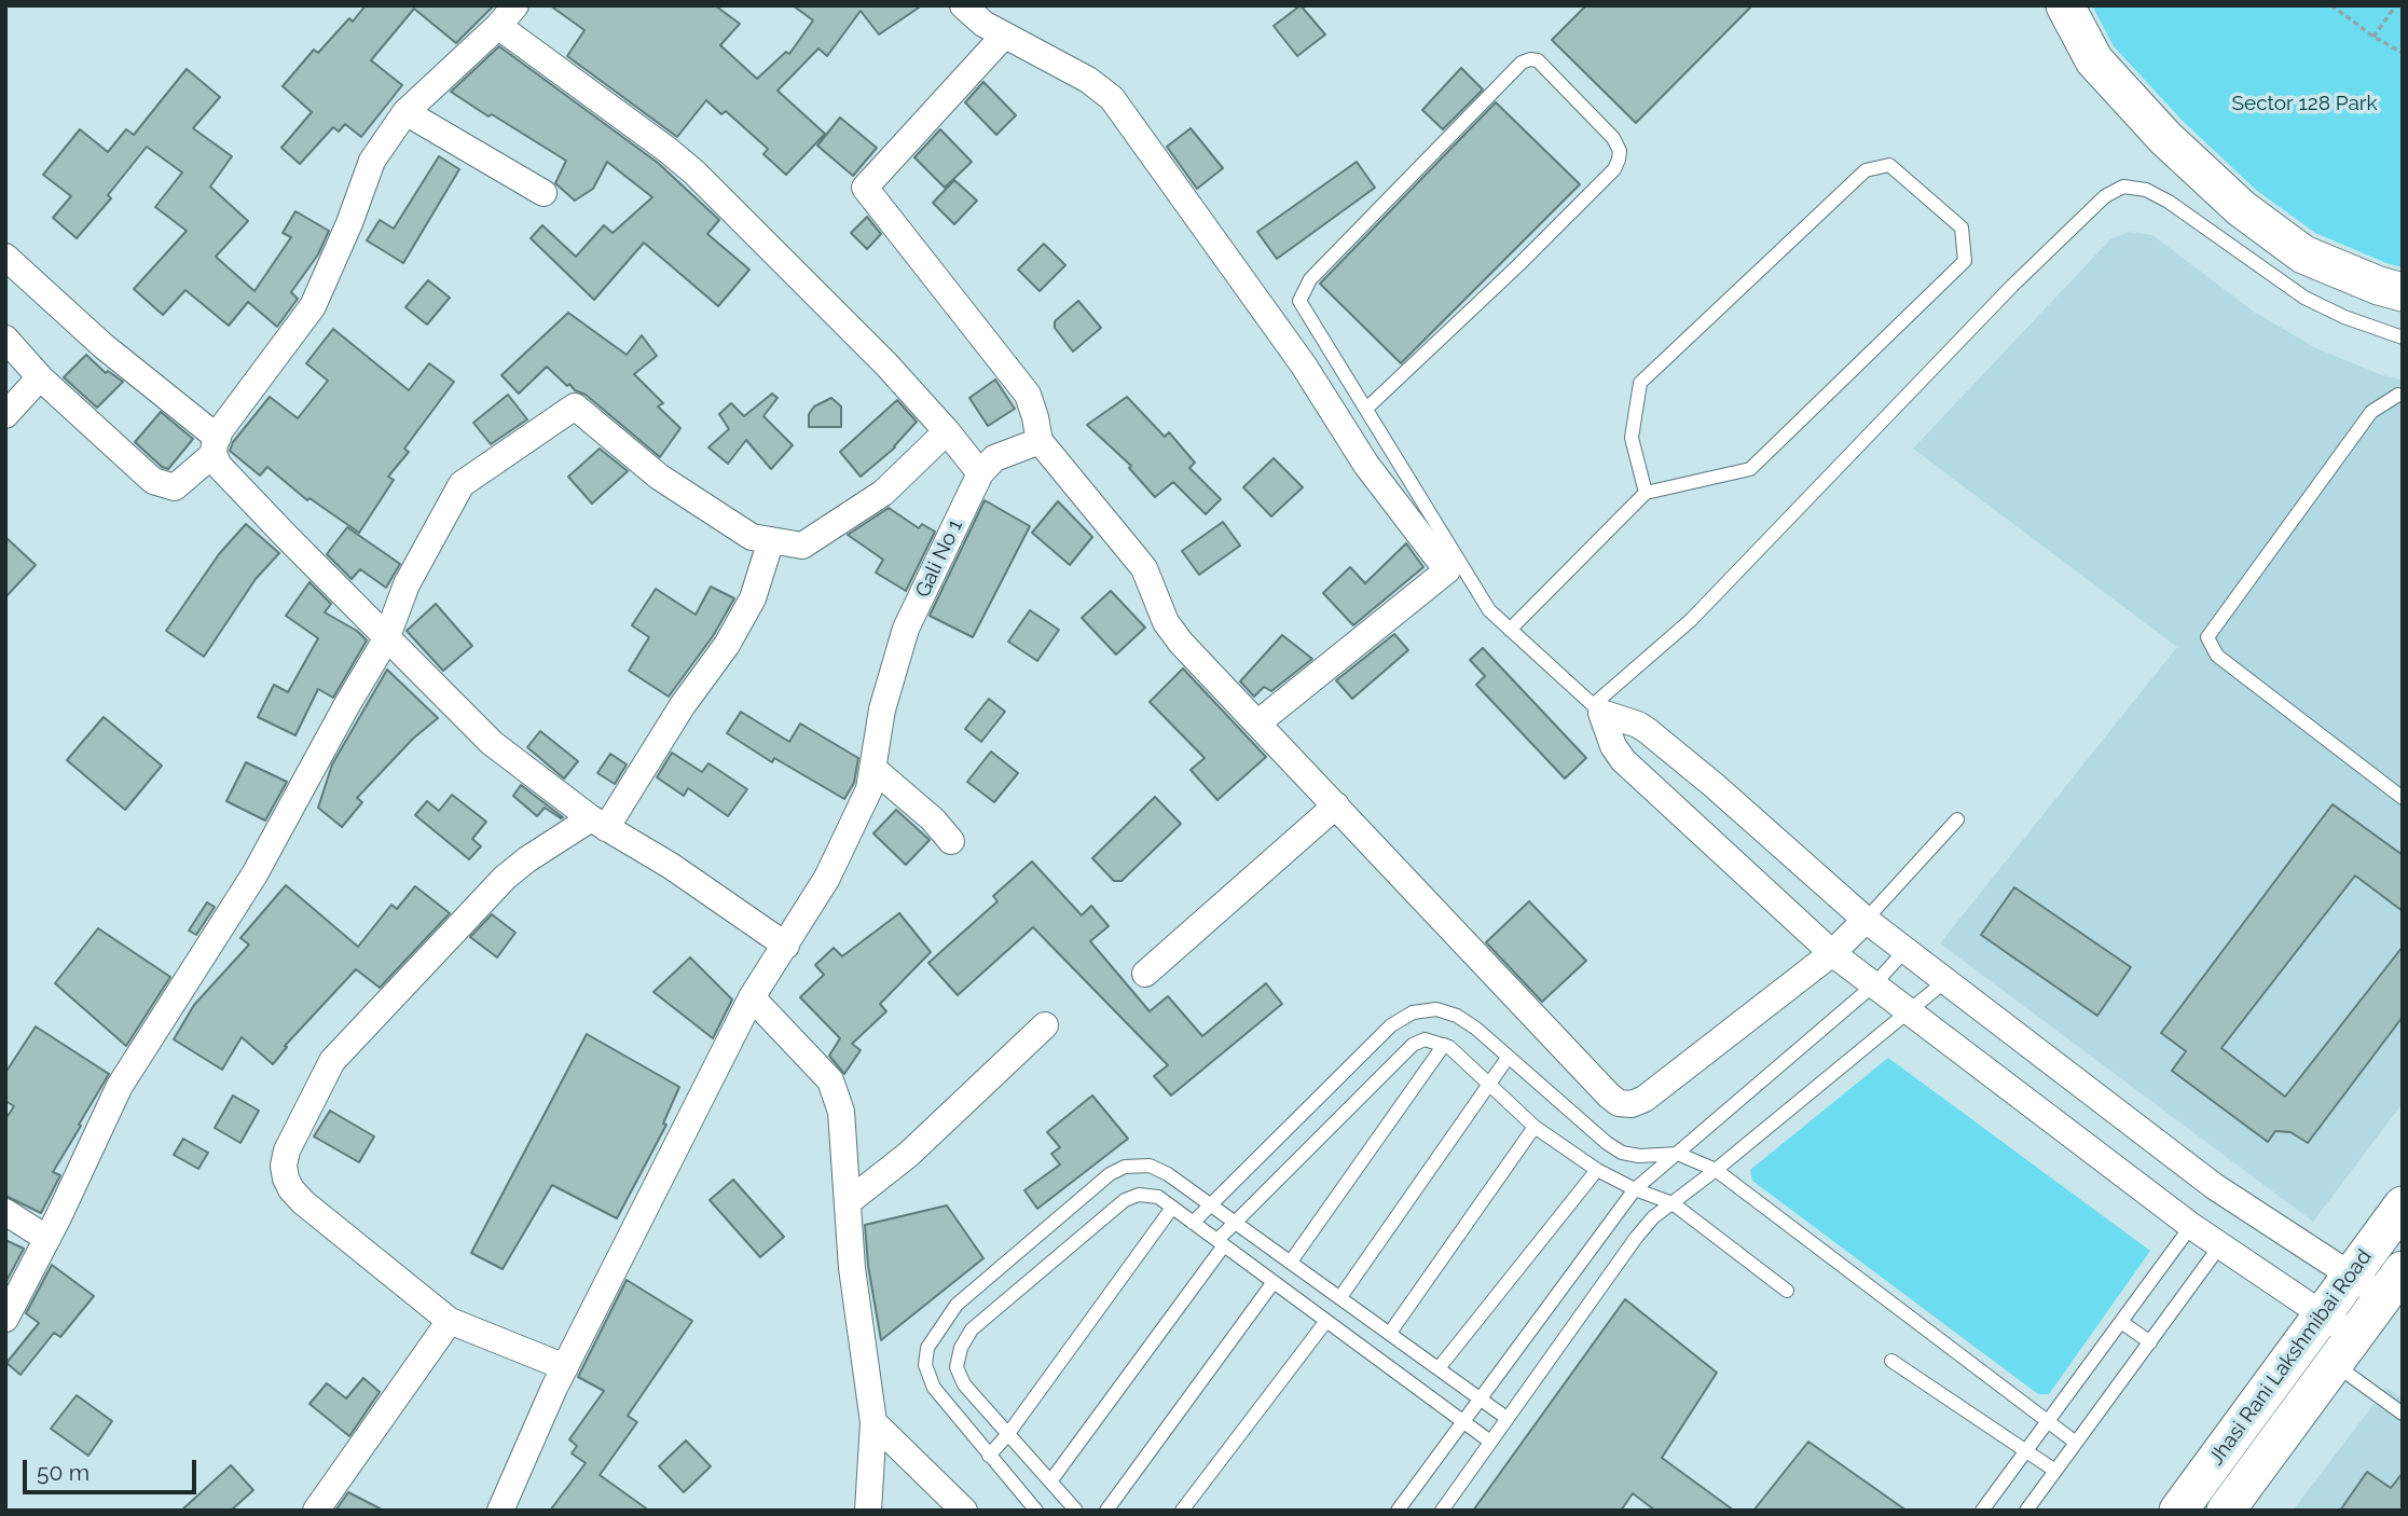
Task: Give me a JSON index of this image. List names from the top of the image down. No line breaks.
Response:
{"streets":{"main road":["Jhasi Rani Lakshmibai Road"],"street":["Gali No 1"]},"parks":["Sector 128 Park"],"scale_bar":"50 m"}
